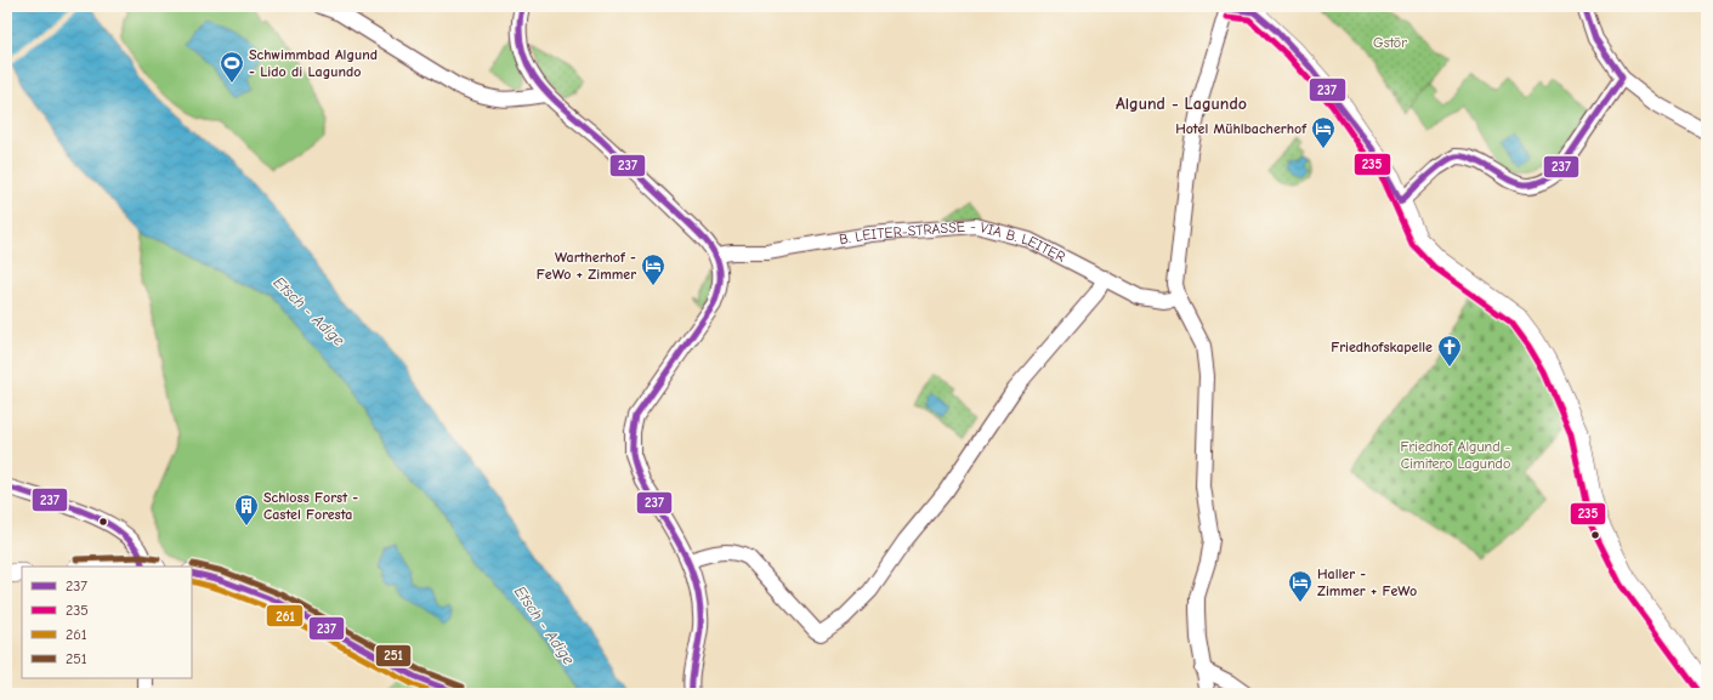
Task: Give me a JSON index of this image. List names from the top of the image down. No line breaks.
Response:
{"streets":{"street":["B. LEITER-STRASSE - VIA B. LEITER"]},"districts":["Algund - Lagundo"],"water":["Etsch - Adige"],"parks":["Gstör","Friedhof Algund - Cimitero Lagundo"],"places":{"sports":["Schwimmbad Algund - Lido di Lagundo"],"hotel":["Hotel Mühlbacherhof","Wartherhof - FeWo + Zimmer","Haller - Zimmer + FeWo"],"church":["Friedhofskapelle"],"building":["Schloss Forst - Castel Foresta"]},"lines":["transit line 237","transit line 235","transit line 251","transit line 261"],"legend":["237","235","261","251"]}
